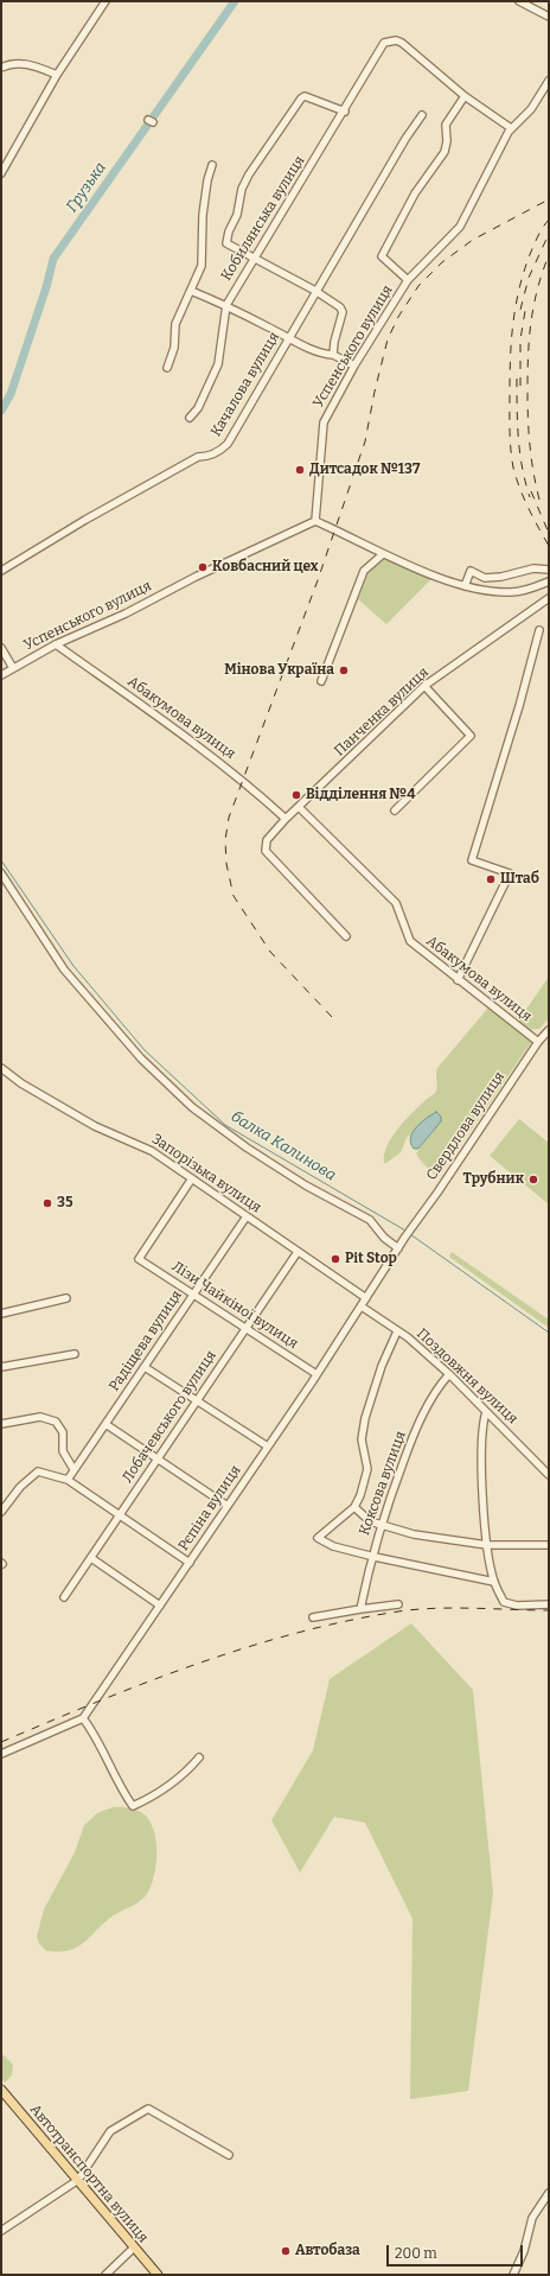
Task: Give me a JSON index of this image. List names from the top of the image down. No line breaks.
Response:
{"streets":{"main road":["Автотранспортна вулиця"],"street":["Кобилянська вулиця","Успенського вулиця","Качалова вулиця","Панченка вулиця","Абакумова вулиця","Свердлова вулиця","Запорізька вулиця","Лізи Чайкіної вулиця","Радіщева вулиця","Поздовжня вулиця","Лобачевського вулиця","Коксова вулиця","Рєпіна вулиця"]},"crossings":[["Успенського вулиця","Абакумова вулиця"],["Панченка вулиця","Абакумова вулиця"],["Абакумова вулиця","Свердлова вулиця"],["Свердлова вулиця","Рєпіна вулиця"],["Запорізька вулиця","Лізи Чайкіної вулиця"],["Запорізька вулиця","Радіщева вулиця"],["Запорізька вулиця","Лобачевського вулиця"],["Запорізька вулиця","Рєпіна вулиця"],["Лізи Чайкіної вулиця","Радіщева вулиця"],["Лізи Чайкіної вулиця","Лобачевського вулиця"],["Лізи Чайкіної вулиця","Рєпіна вулиця"],["Поздовжня вулиця","Коксова вулиця"],["Поздовжня вулиця","Рєпіна вулиця"]],"water":["Грузька","балка Калинова"],"places":["Дитсадок №137","Ковбасний цех","Мінова Україна","Відділення №4","Штаб","Трубник","35","Pit Stop","Автобаза"],"scale_bar":"200 m"}
